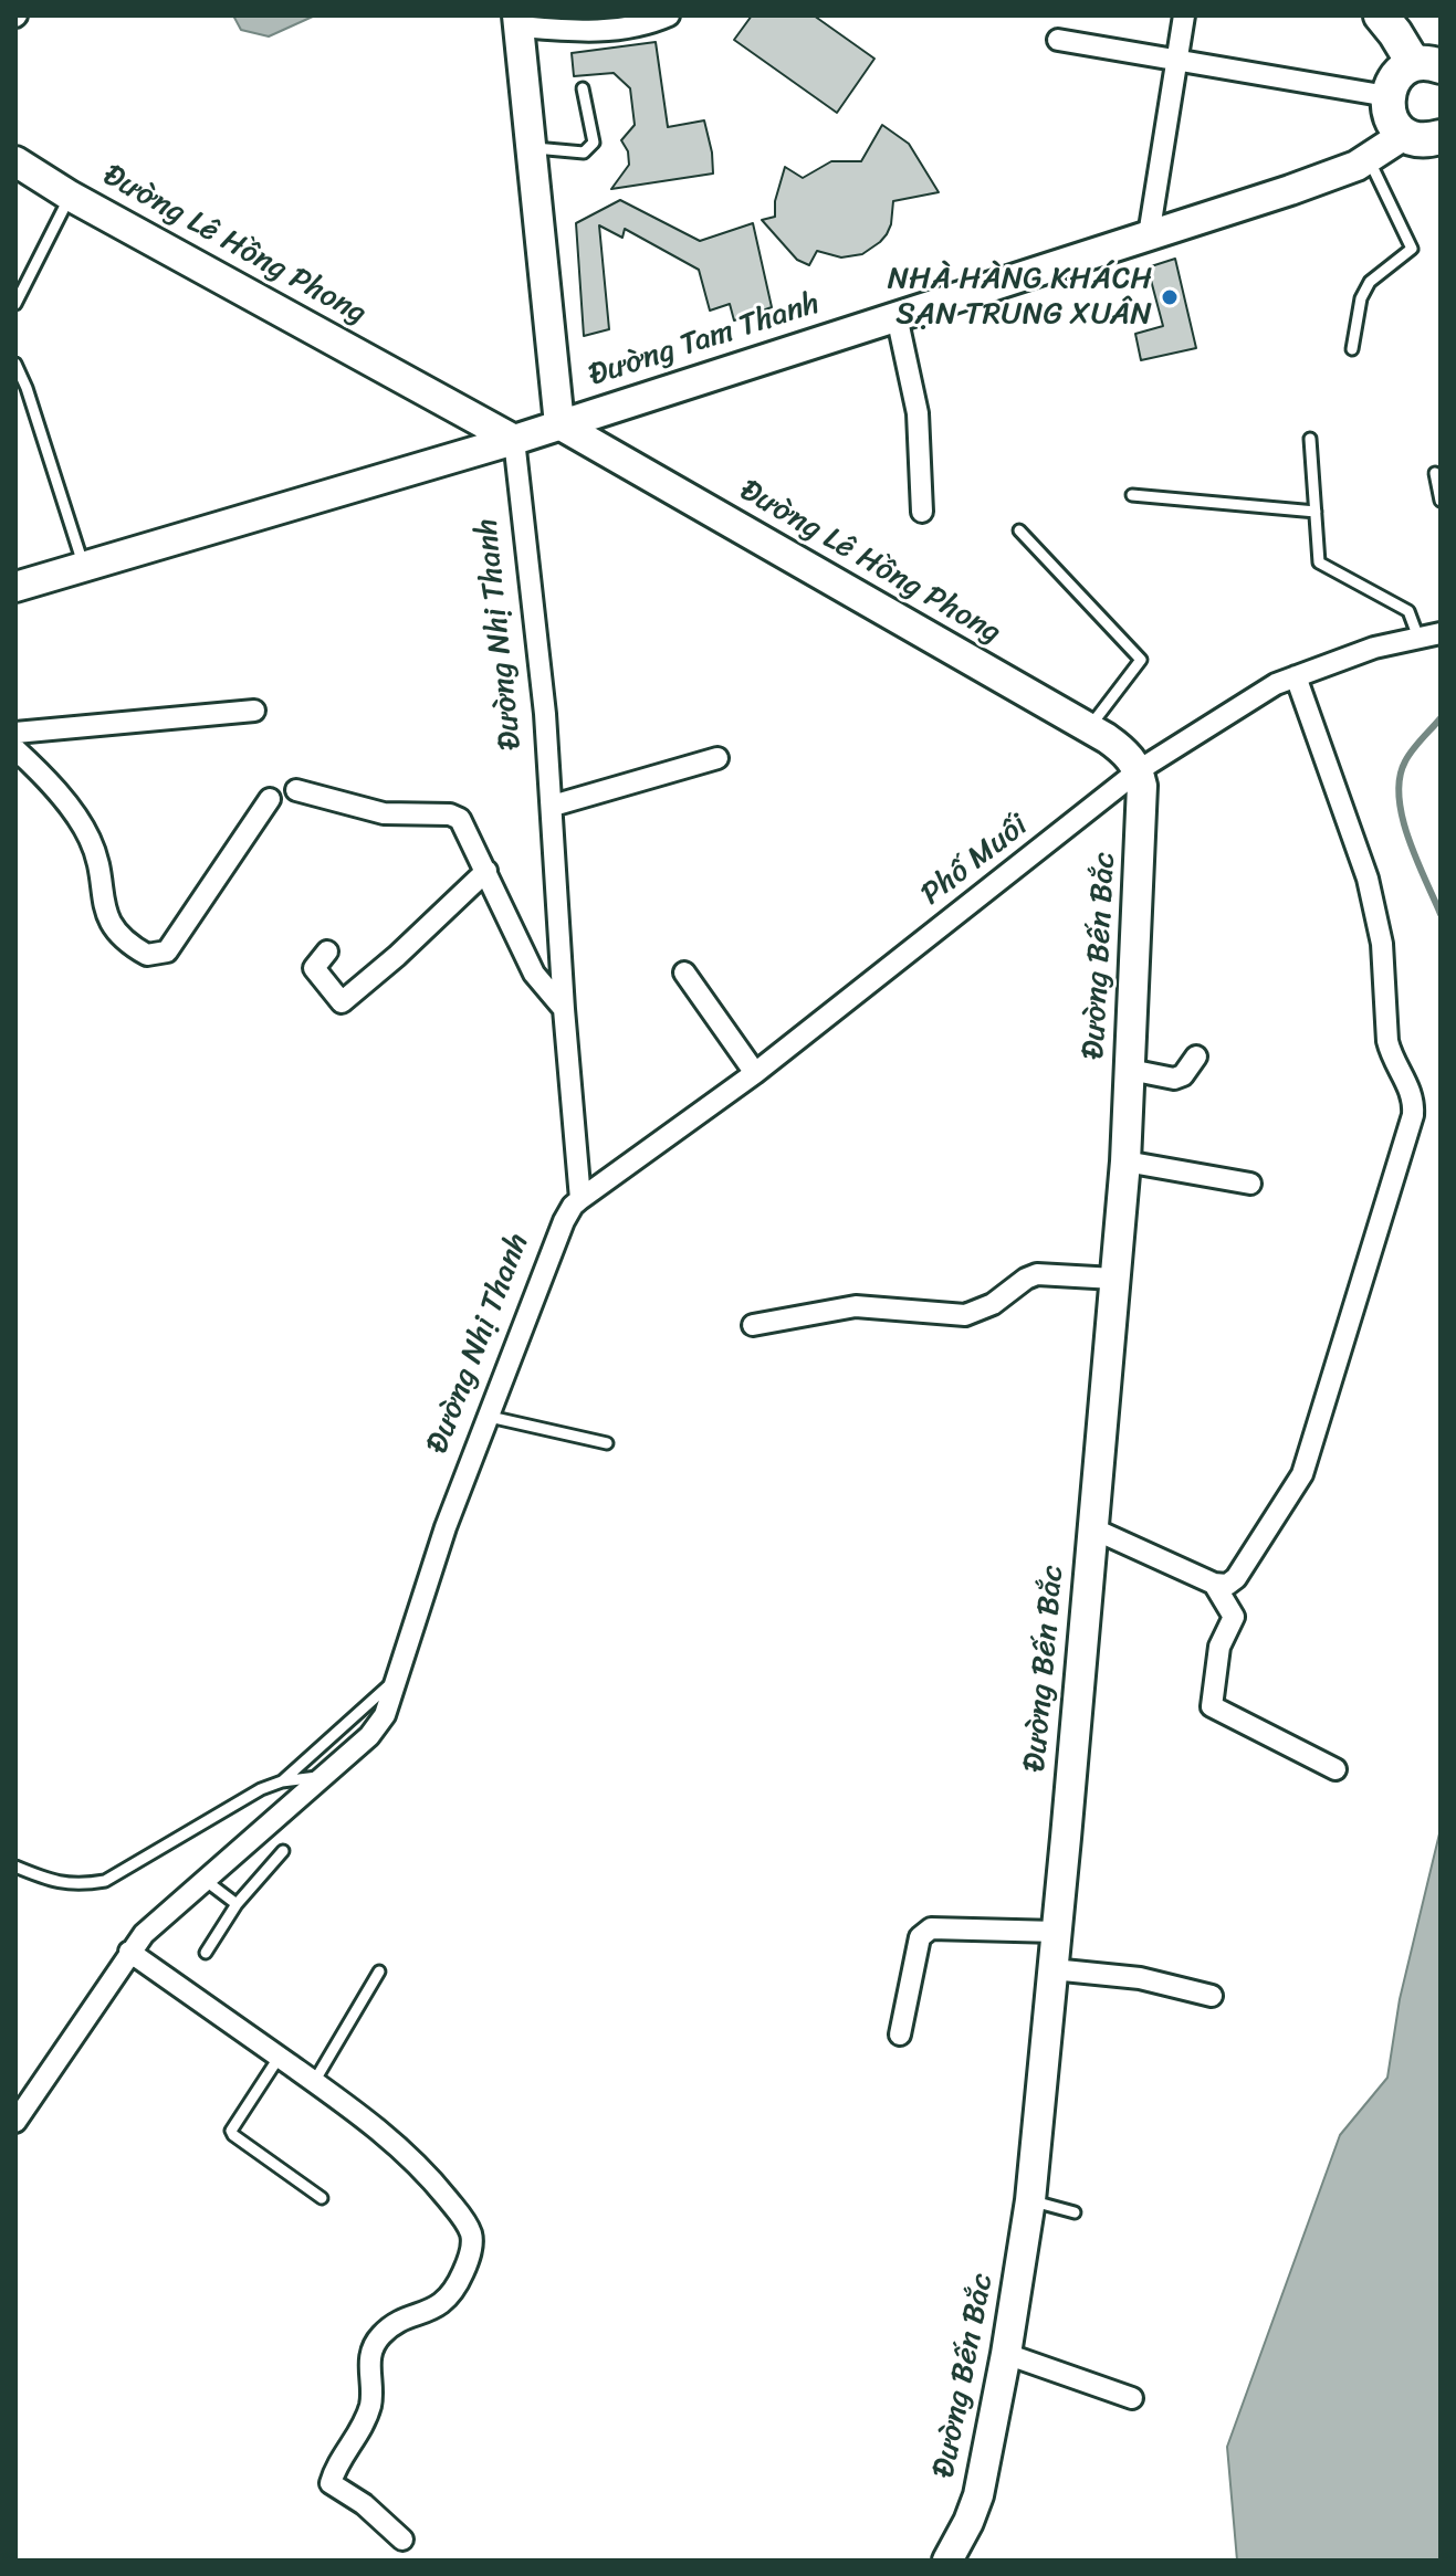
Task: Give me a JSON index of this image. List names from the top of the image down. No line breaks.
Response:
{"streets":{"main road":["Đường Lê Hồng Phong","Đường Tam Thanh","Đường Bến Bắc"],"street":["Đường Nhị Thanh","Phố Muối"]},"crossings":[["Đường Lê Hồng Phong","Đường Tam Thanh"],["Đường Lê Hồng Phong","Đường Nhị Thanh"],["Đường Lê Hồng Phong","Phố Muối"],["Đường Lê Hồng Phong","Đường Bến Bắc"],["Đường Tam Thanh","Đường Nhị Thanh"],["Đường Nhị Thanh","Phố Muối"],["Phố Muối","Đường Bến Bắc"]],"places":["NHÀ HÀNG KHÁCH SẠN TRUNG XUÂN"]}
